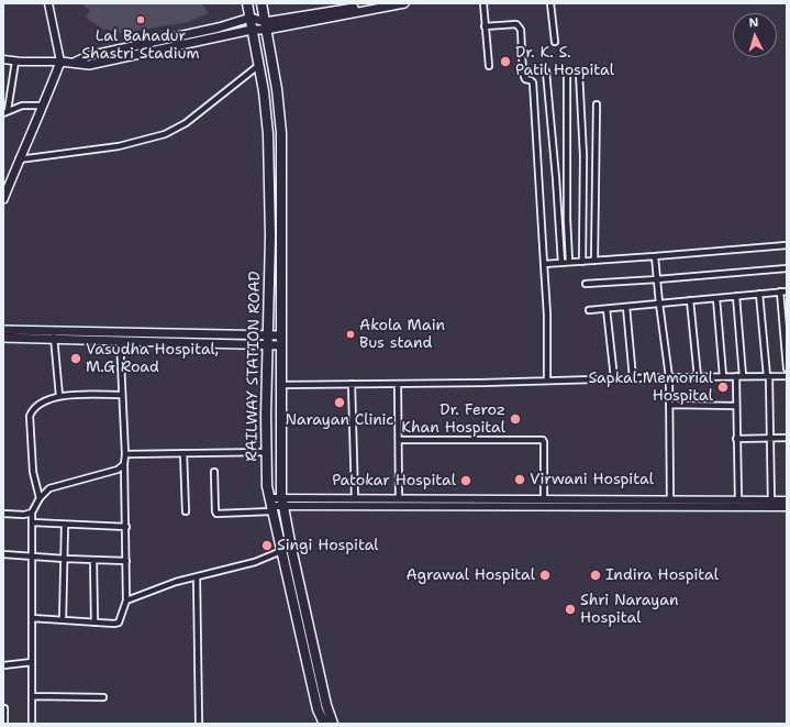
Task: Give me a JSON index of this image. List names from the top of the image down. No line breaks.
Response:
{"streets":{"highway":["RAILWAY STATION ROAD"]},"places":["Lal Bahadur Shastri Stadium","Dr. K. S. Patil Hospital","Akola Main Bus stand","Vasudha Hospital, M.G Road","Sapkal Memorial Hospital","Narayan Clinic","Dr. Feroz Khan Hospital","Virwani Hospital","Patokar Hospital","Singi Hospital","Agrawal Hospital","Indira Hospital","Shri Narayan Hospital"],"north":"top"}
